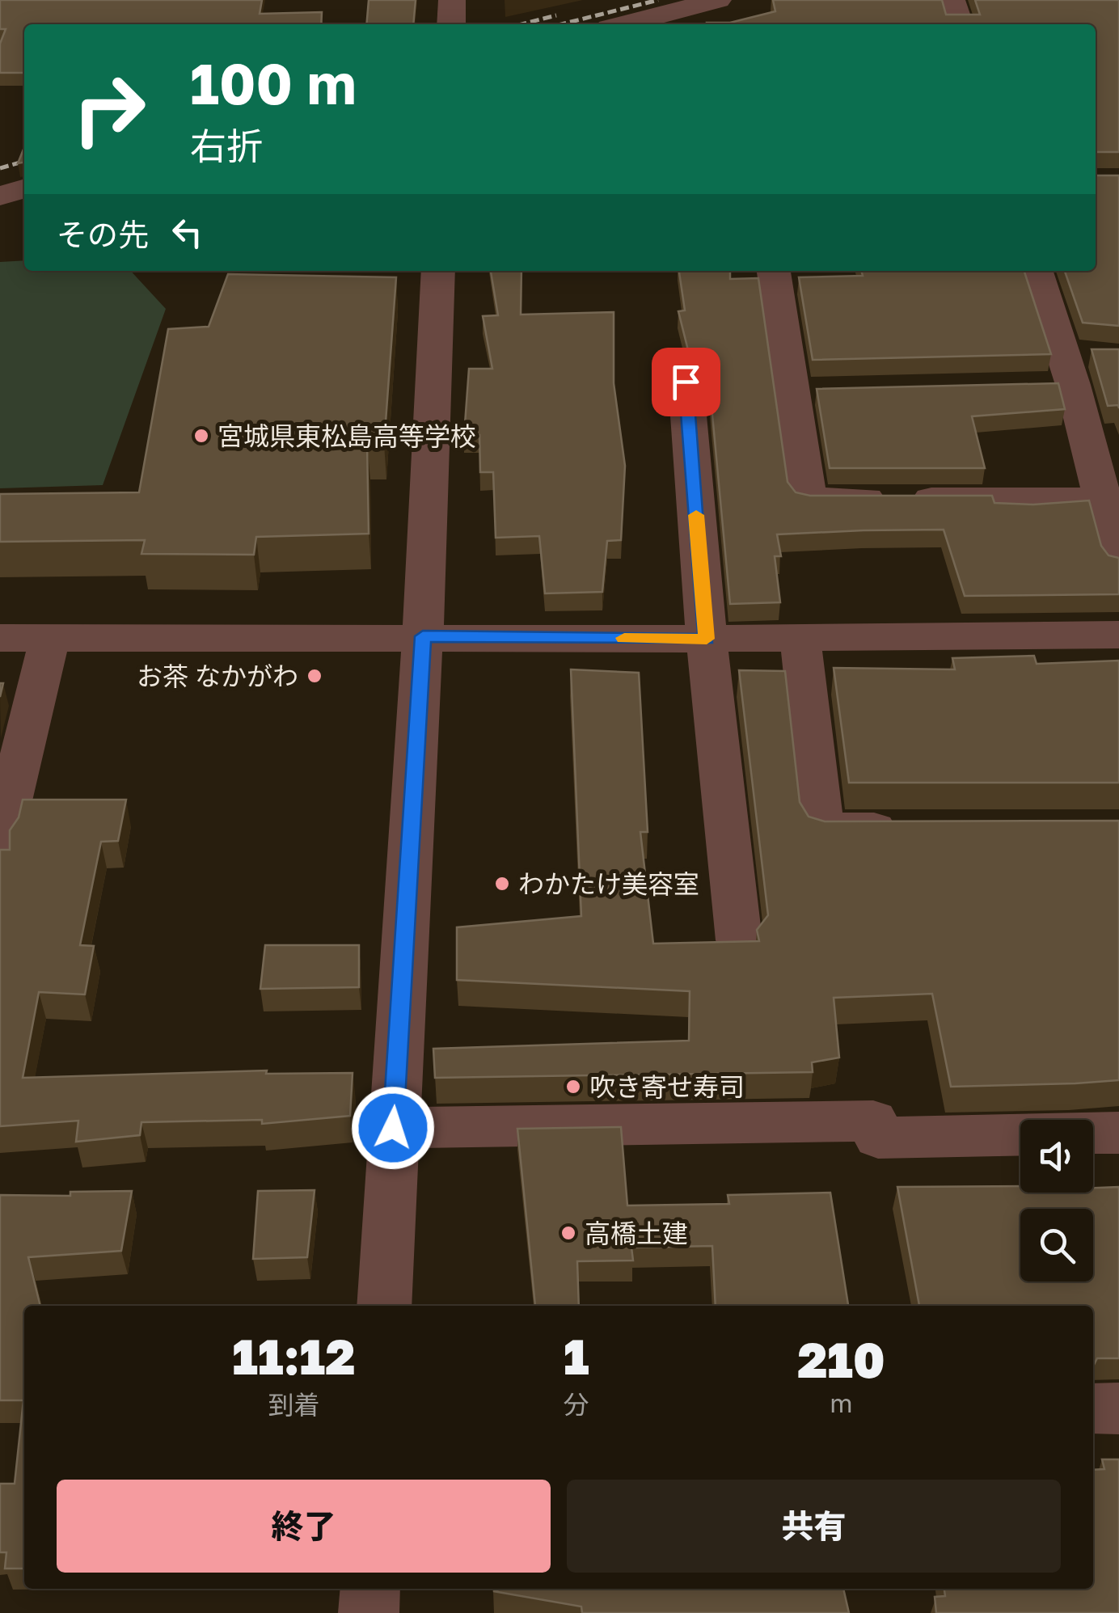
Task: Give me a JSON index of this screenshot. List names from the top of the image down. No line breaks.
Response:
{"places":["宮城県東松島高等学校","お茶 なかがわ","わかたけ美容室","吹き寄せ寿司","高橋土建"],"page":{"turn":["100 m","右折"],"then":"その先","eta":["11:12","到着","1","分","210","m"],"buttons":["終了","共有"]}}
